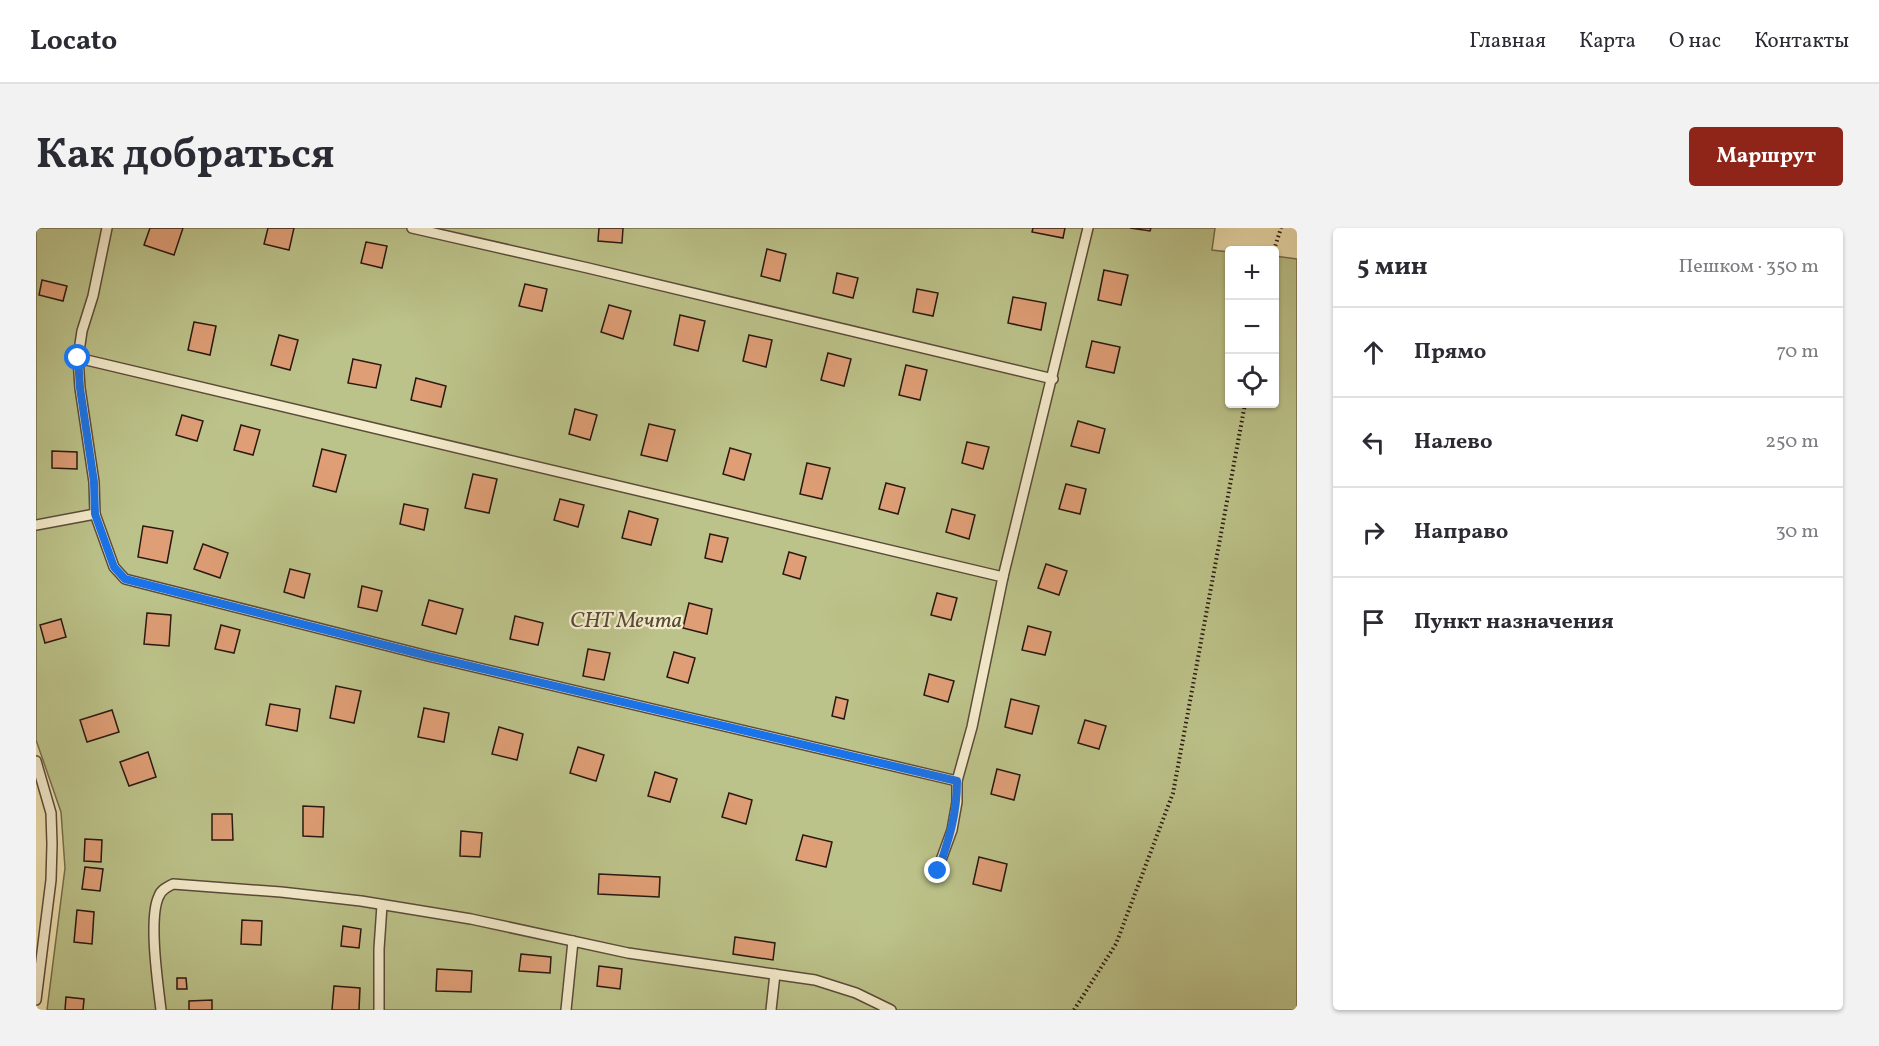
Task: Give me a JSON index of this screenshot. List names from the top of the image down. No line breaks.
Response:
{"parks":["СНТ Мечта"],"page":{"header":"Locato","nav":["Главная","Карта","О нас","Контакты"],"title":"Как добраться","buttons":"Маршрут","heading":["5 мин","Пешком · 350 m"],"map_buttons":["+","−"],"list":[["Прямо","70 m"],["Налево","250 m"],["Направо","30 m"],"Пункт назначения"]}}
